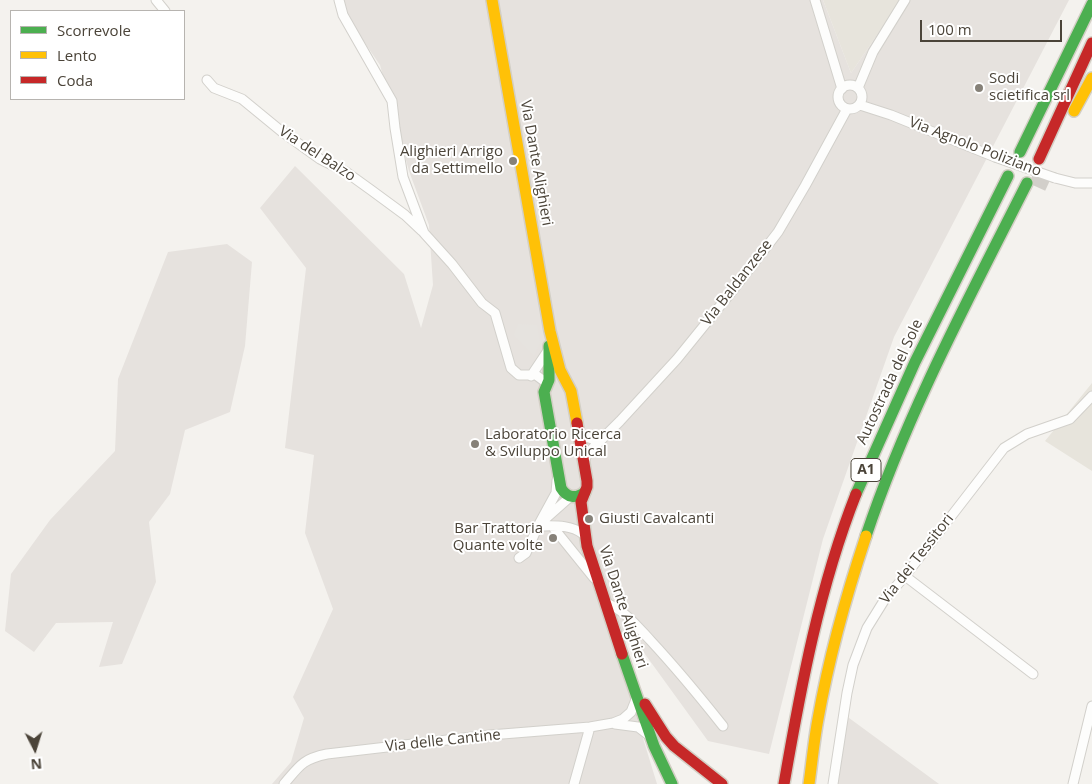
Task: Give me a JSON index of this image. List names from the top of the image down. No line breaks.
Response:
{"streets":{"main road":["Via Dante Alighieri","Autostrada del Sole","A1"],"street":["Via Agnolo Poliziano","Via del Balzo","Via Baldanzese","Via dei Tessitori","Via delle Cantine"]},"crossings":[["Via Agnolo Poliziano","Via Baldanzese"],["Via del Balzo","Via Dante Alighieri"],["Via Dante Alighieri","Via Baldanzese"],["Via Dante Alighieri","Via delle Cantine"]],"places":["Sodi scietifica srl","Alighieri Arrigo da Settimello","Laboratorio Ricerca & Sviluppo Unical","Giusti Cavalcanti","Bar Trattoria Quante volte"],"legend":["Scorrevole","Lento","Coda"],"scale_bar":"100 m","north":"bottom"}
